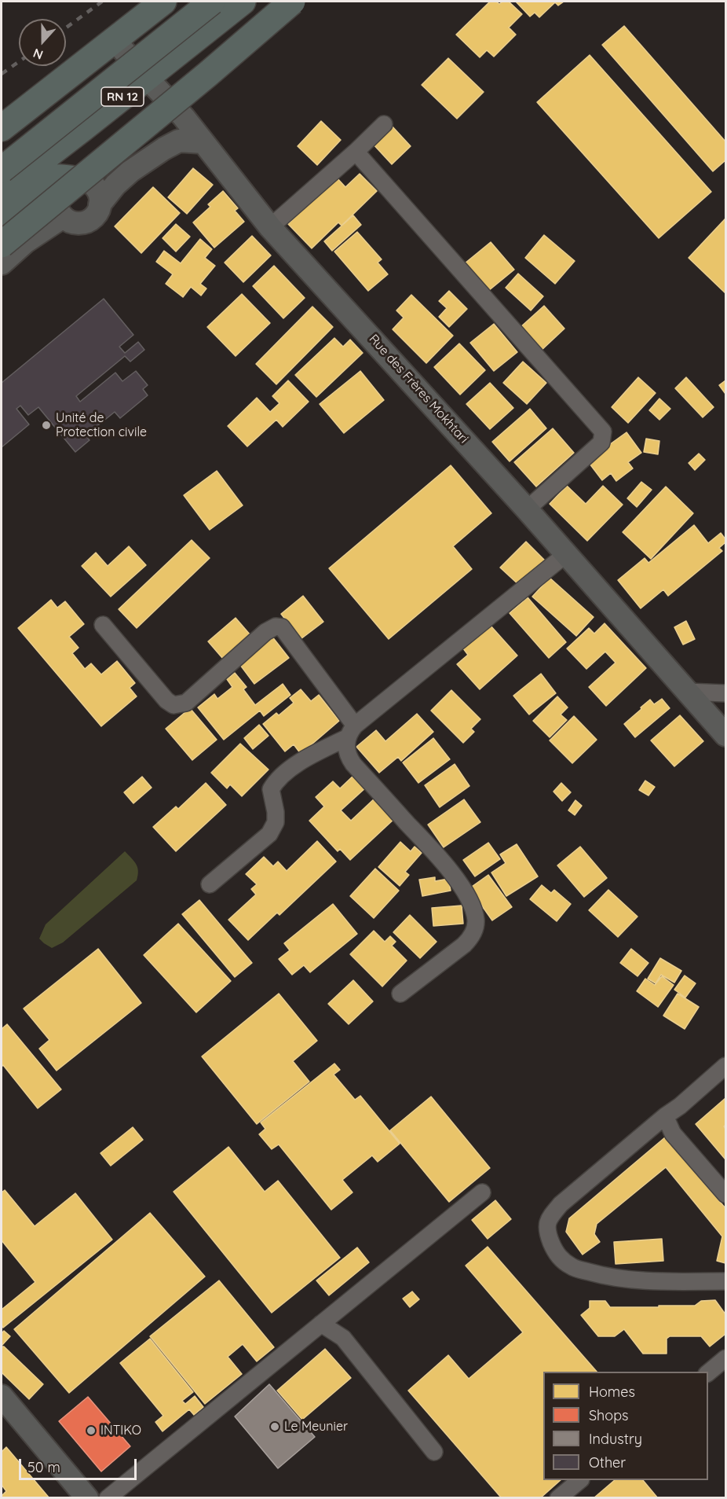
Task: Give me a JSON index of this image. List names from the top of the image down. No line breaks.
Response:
{"streets":{"highway":["RN 12"],"street":["Rue des Frères Mokhtari"]},"crossings":[["RN 12","Rue des Frères Mokhtari"]],"places":["Unité de Protection civile","Le Meunier","INTIKO"],"legend":["Homes","Shops","Industry","Other"],"scale_bar":"50 m","north":"bottom"}
